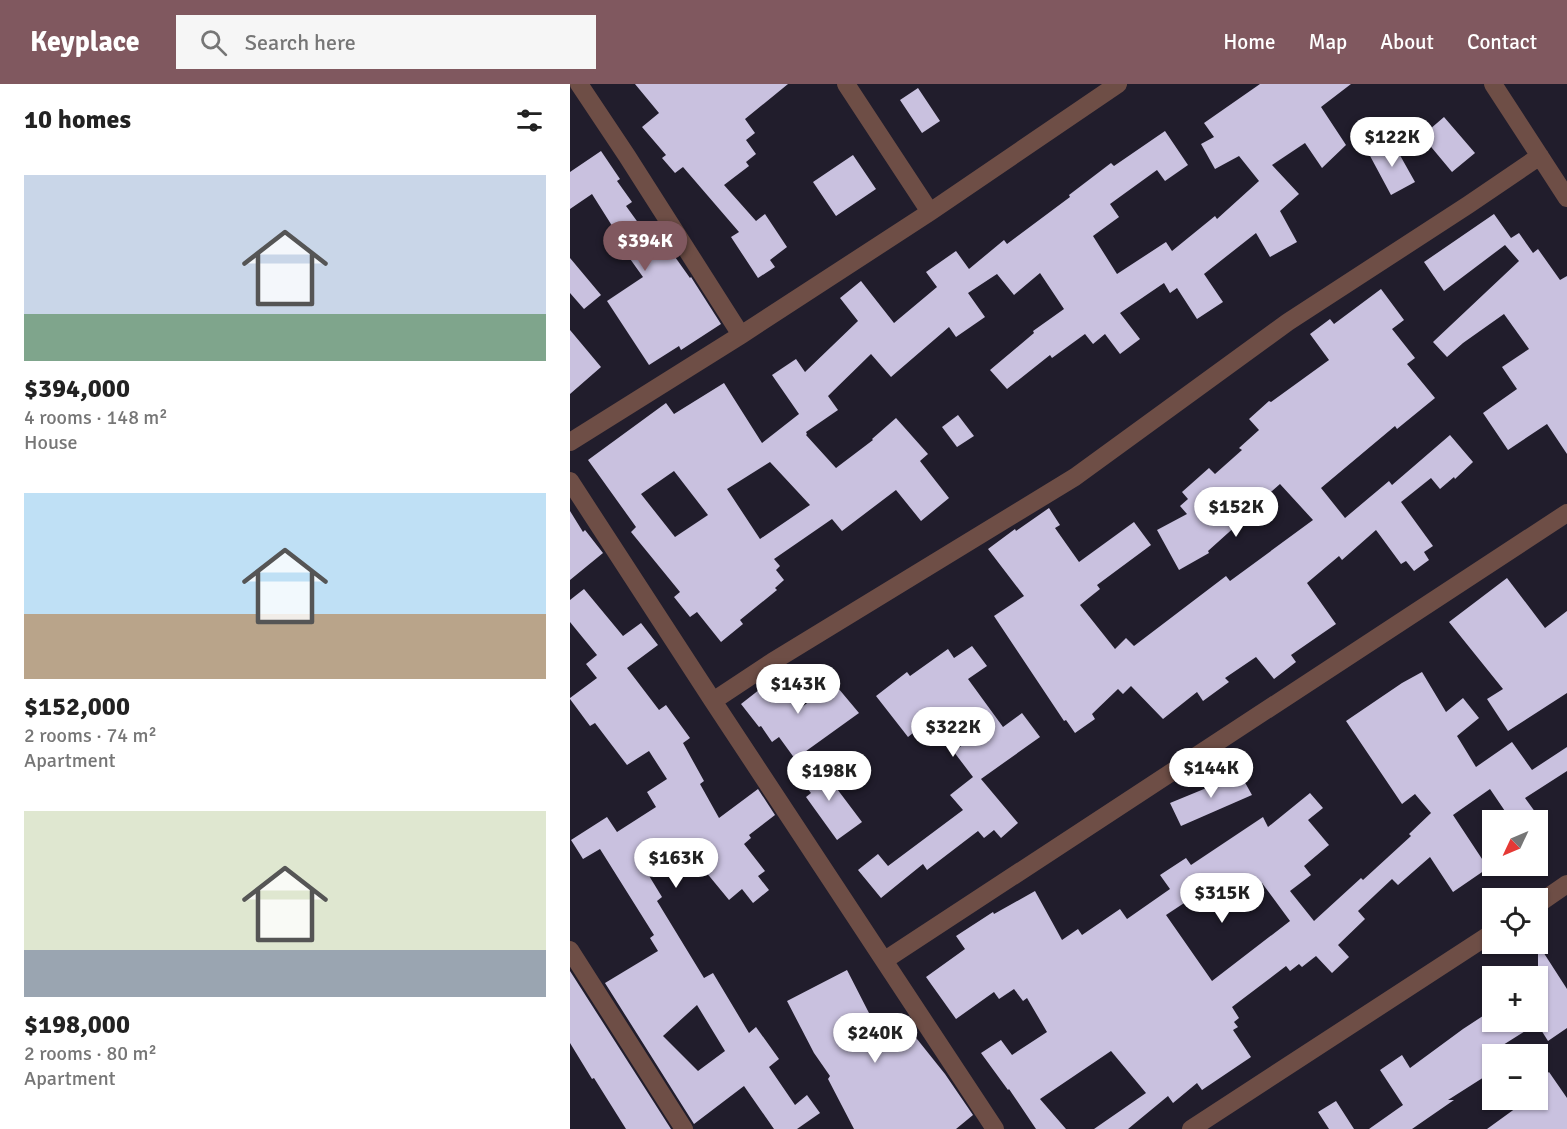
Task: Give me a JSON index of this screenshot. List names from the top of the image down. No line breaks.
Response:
{"north":"bottom left","page":{"header":"Keyplace","search":"Search here","nav":["Home","Map","About","Contact"],"heading":"10 homes","price":["$122K","$394K","$152K","$143K","$322K","$144K","$198K","$163K","$315K","$240K"],"list":[{"name":"$394,000","note":"4 rooms · 148 m² · House"},{"name":"$152,000","note":"2 rooms · 74 m² · Apartment"},{"name":"$198,000","note":"2 rooms · 80 m² · Apartment"}],"map_buttons":["+","−"]}}
